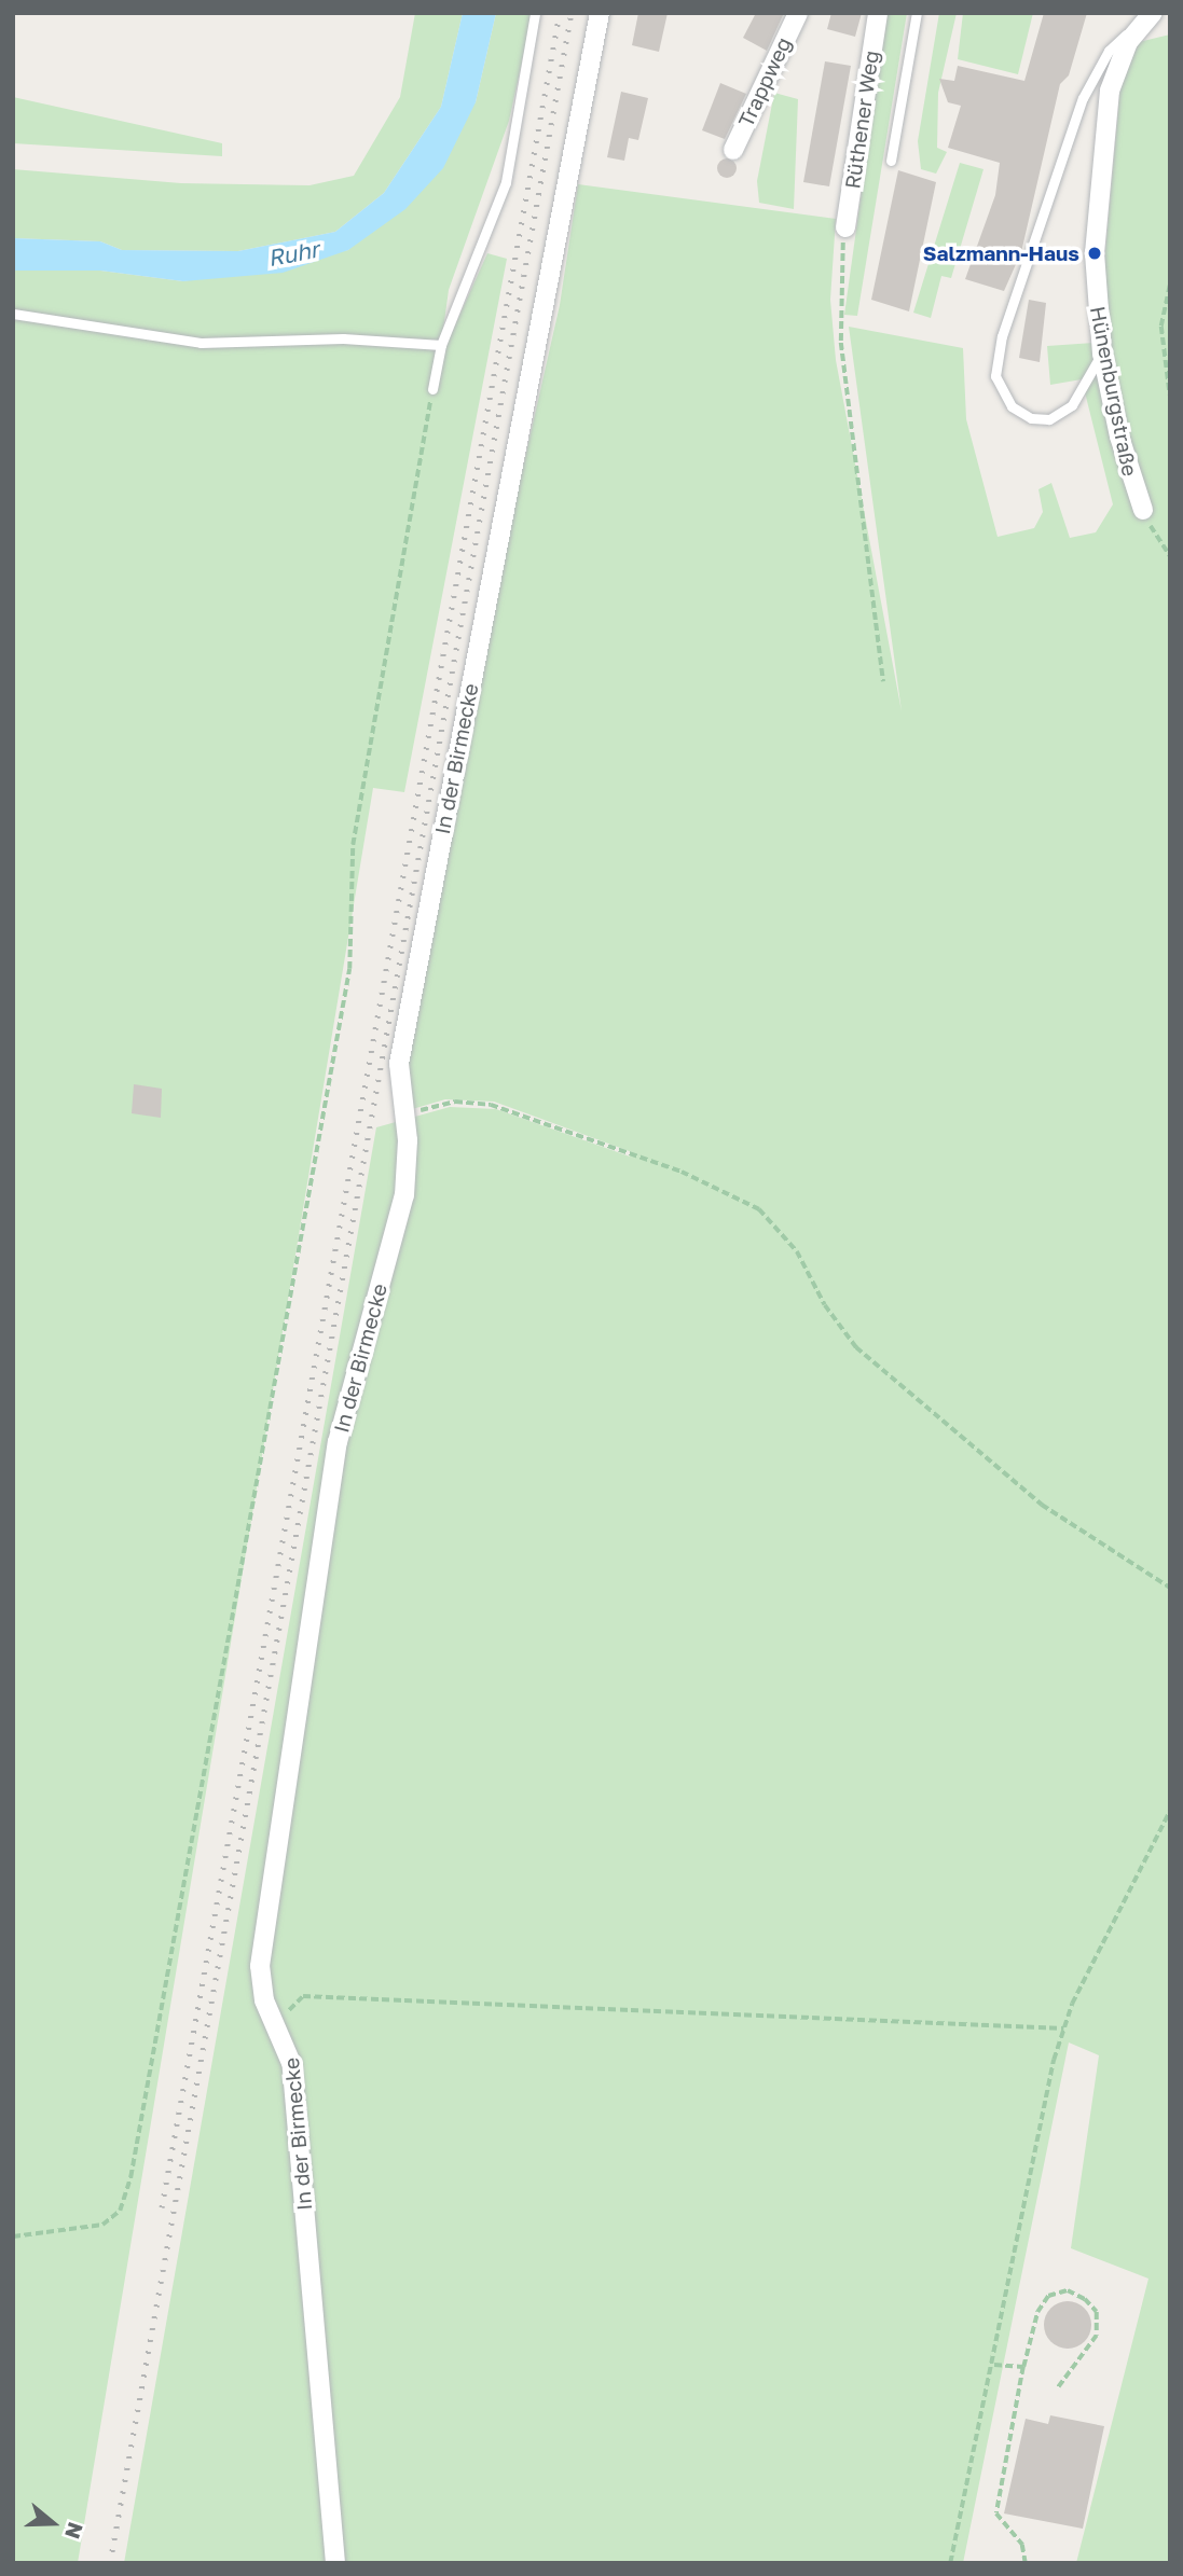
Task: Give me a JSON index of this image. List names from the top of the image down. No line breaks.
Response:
{"streets":{"street":["Trappweg","Rüthener Weg","Hünenburgstraße","In der Birmecke"]},"water":["Ruhr"],"places":["Salzmann-Haus"],"north":"right"}
